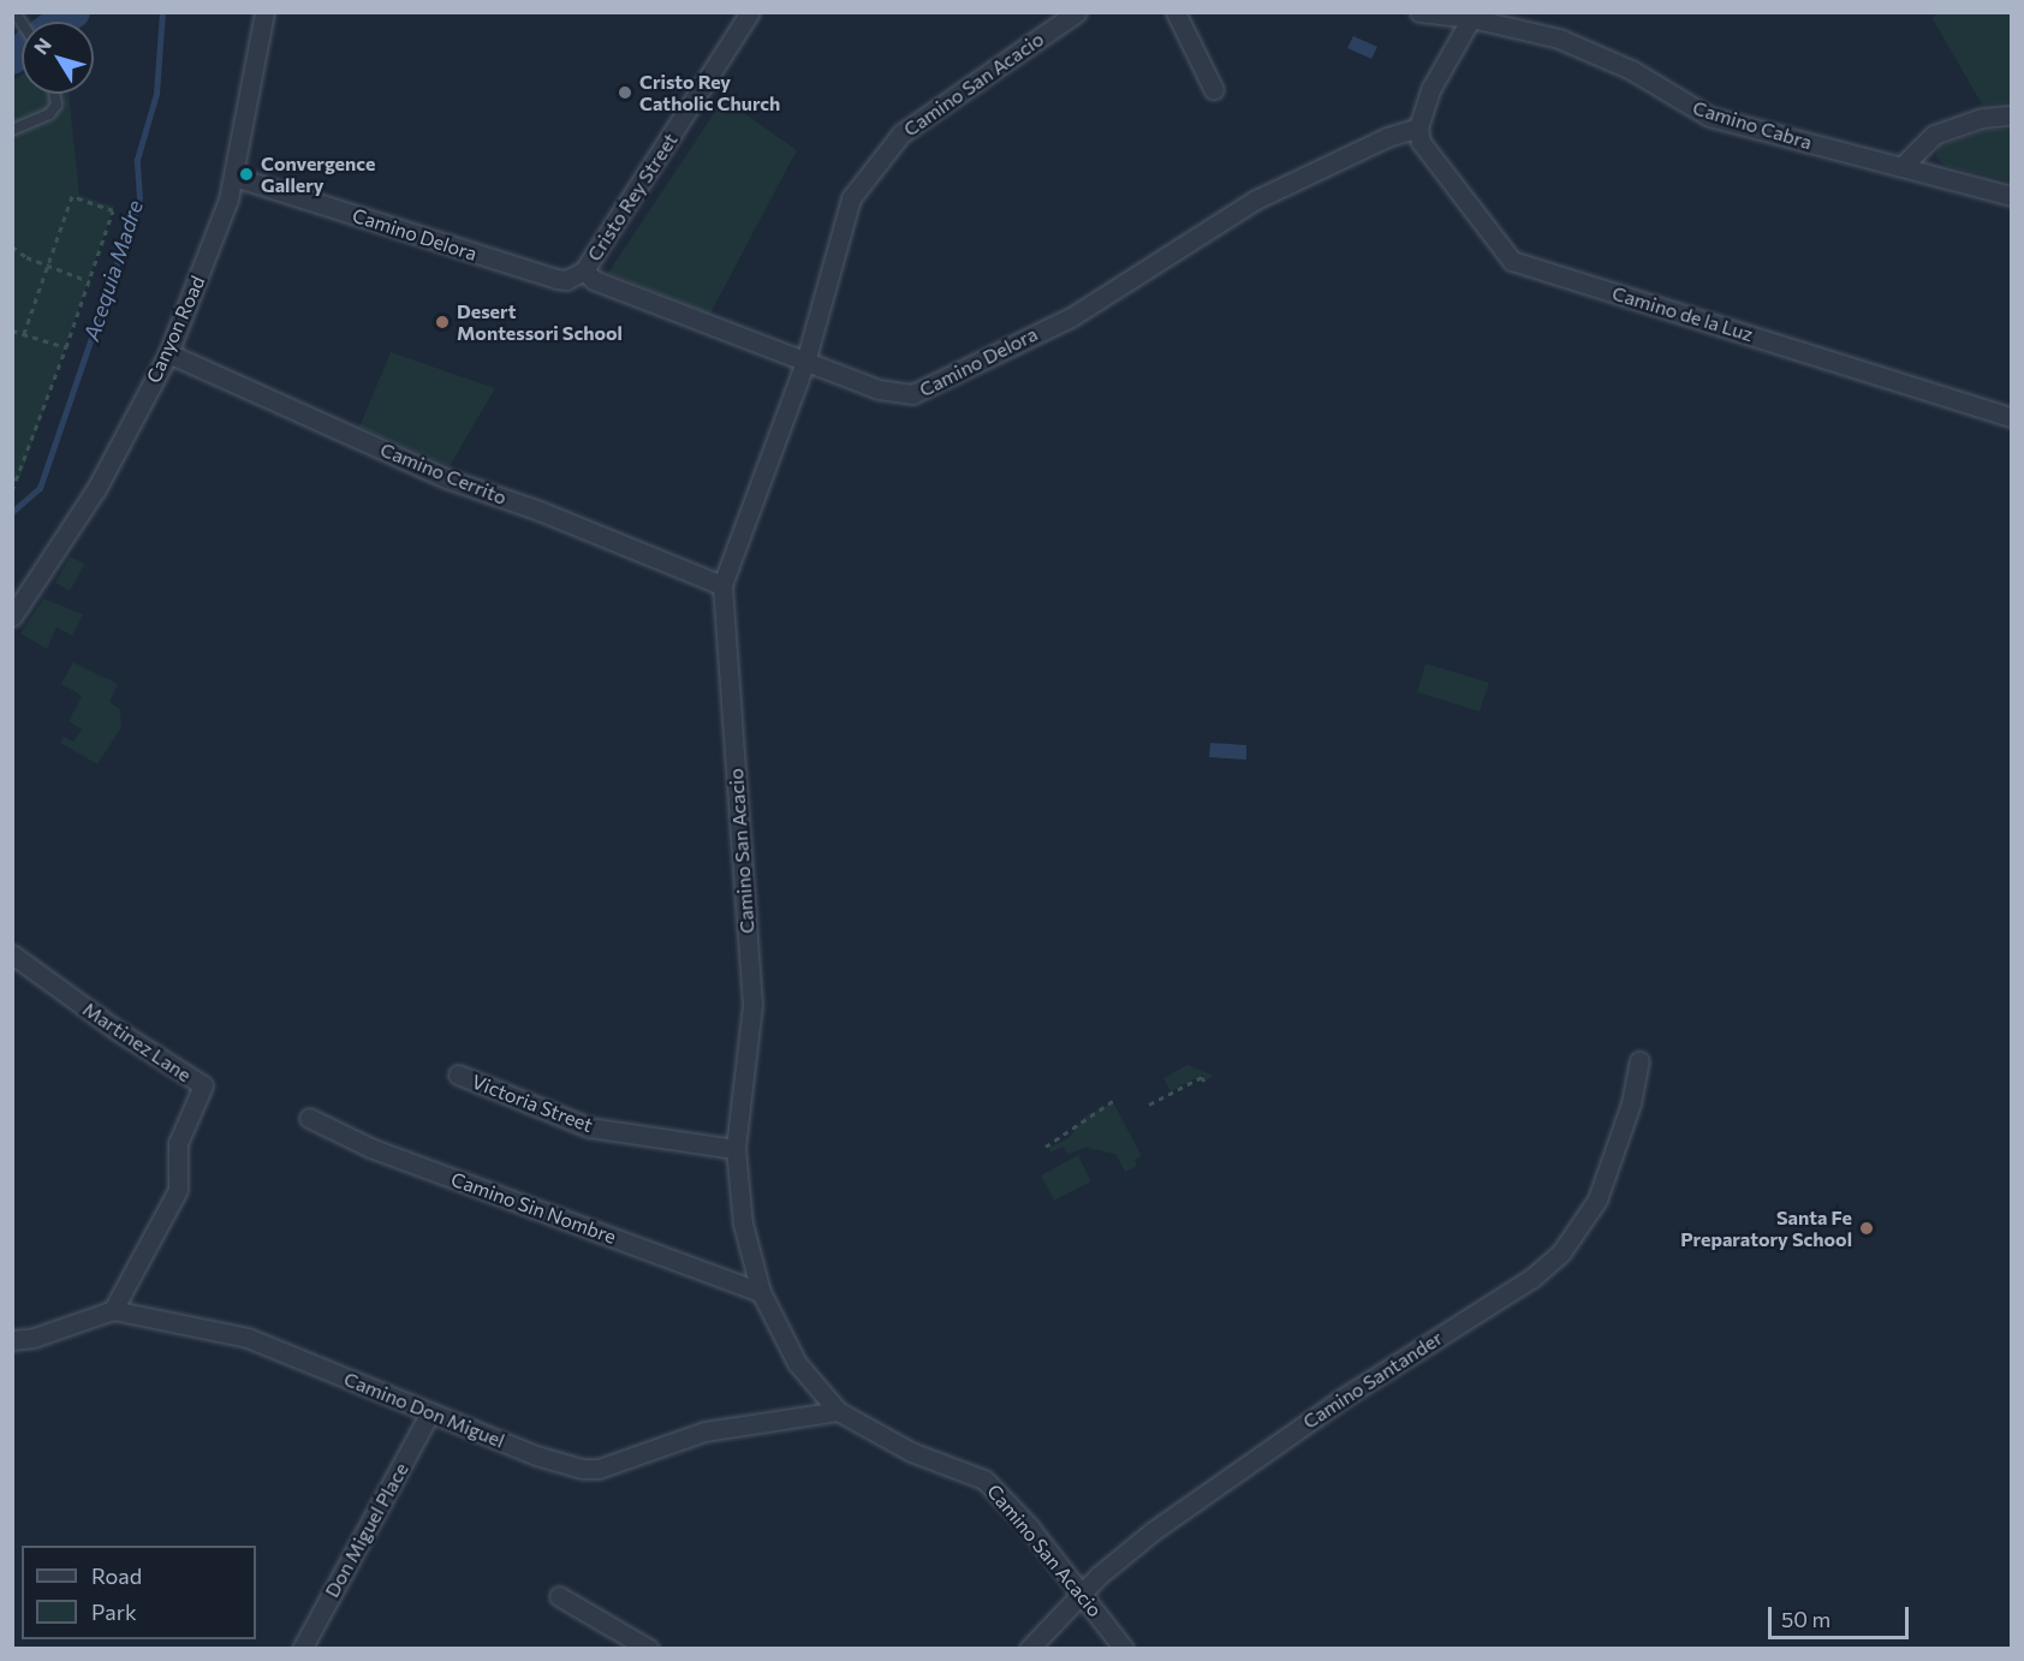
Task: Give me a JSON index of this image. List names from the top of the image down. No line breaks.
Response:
{"streets":{"street":["Camino San Acacio","Camino Cabra","Cristo Rey Street","Camino Delora","Camino de la Luz","Canyon Road","Camino Cerrito","Martinez Lane","Victoria Street","Camino Sin Nombre","Camino Santander","Camino Don Miguel","Don Miguel Place"]},"crossings":[["Camino San Acacio","Camino Delora"],["Camino San Acacio","Camino Cerrito"],["Camino San Acacio","Victoria Street"],["Camino San Acacio","Camino Sin Nombre"],["Camino San Acacio","Camino Santander"],["Camino San Acacio","Camino Don Miguel"],["Cristo Rey Street","Camino Delora"],["Camino Delora","Camino de la Luz"],["Camino Delora","Canyon Road"],["Canyon Road","Camino Cerrito"],["Martinez Lane","Camino Don Miguel"],["Camino Don Miguel","Don Miguel Place"]],"water":["Acequia Madre"],"places":["Cristo Rey Catholic Church","Convergence Gallery","Desert Montessori School","Santa Fe Preparatory School"],"legend":["Road","Park"],"scale_bar":"50 m","north":"top left"}
